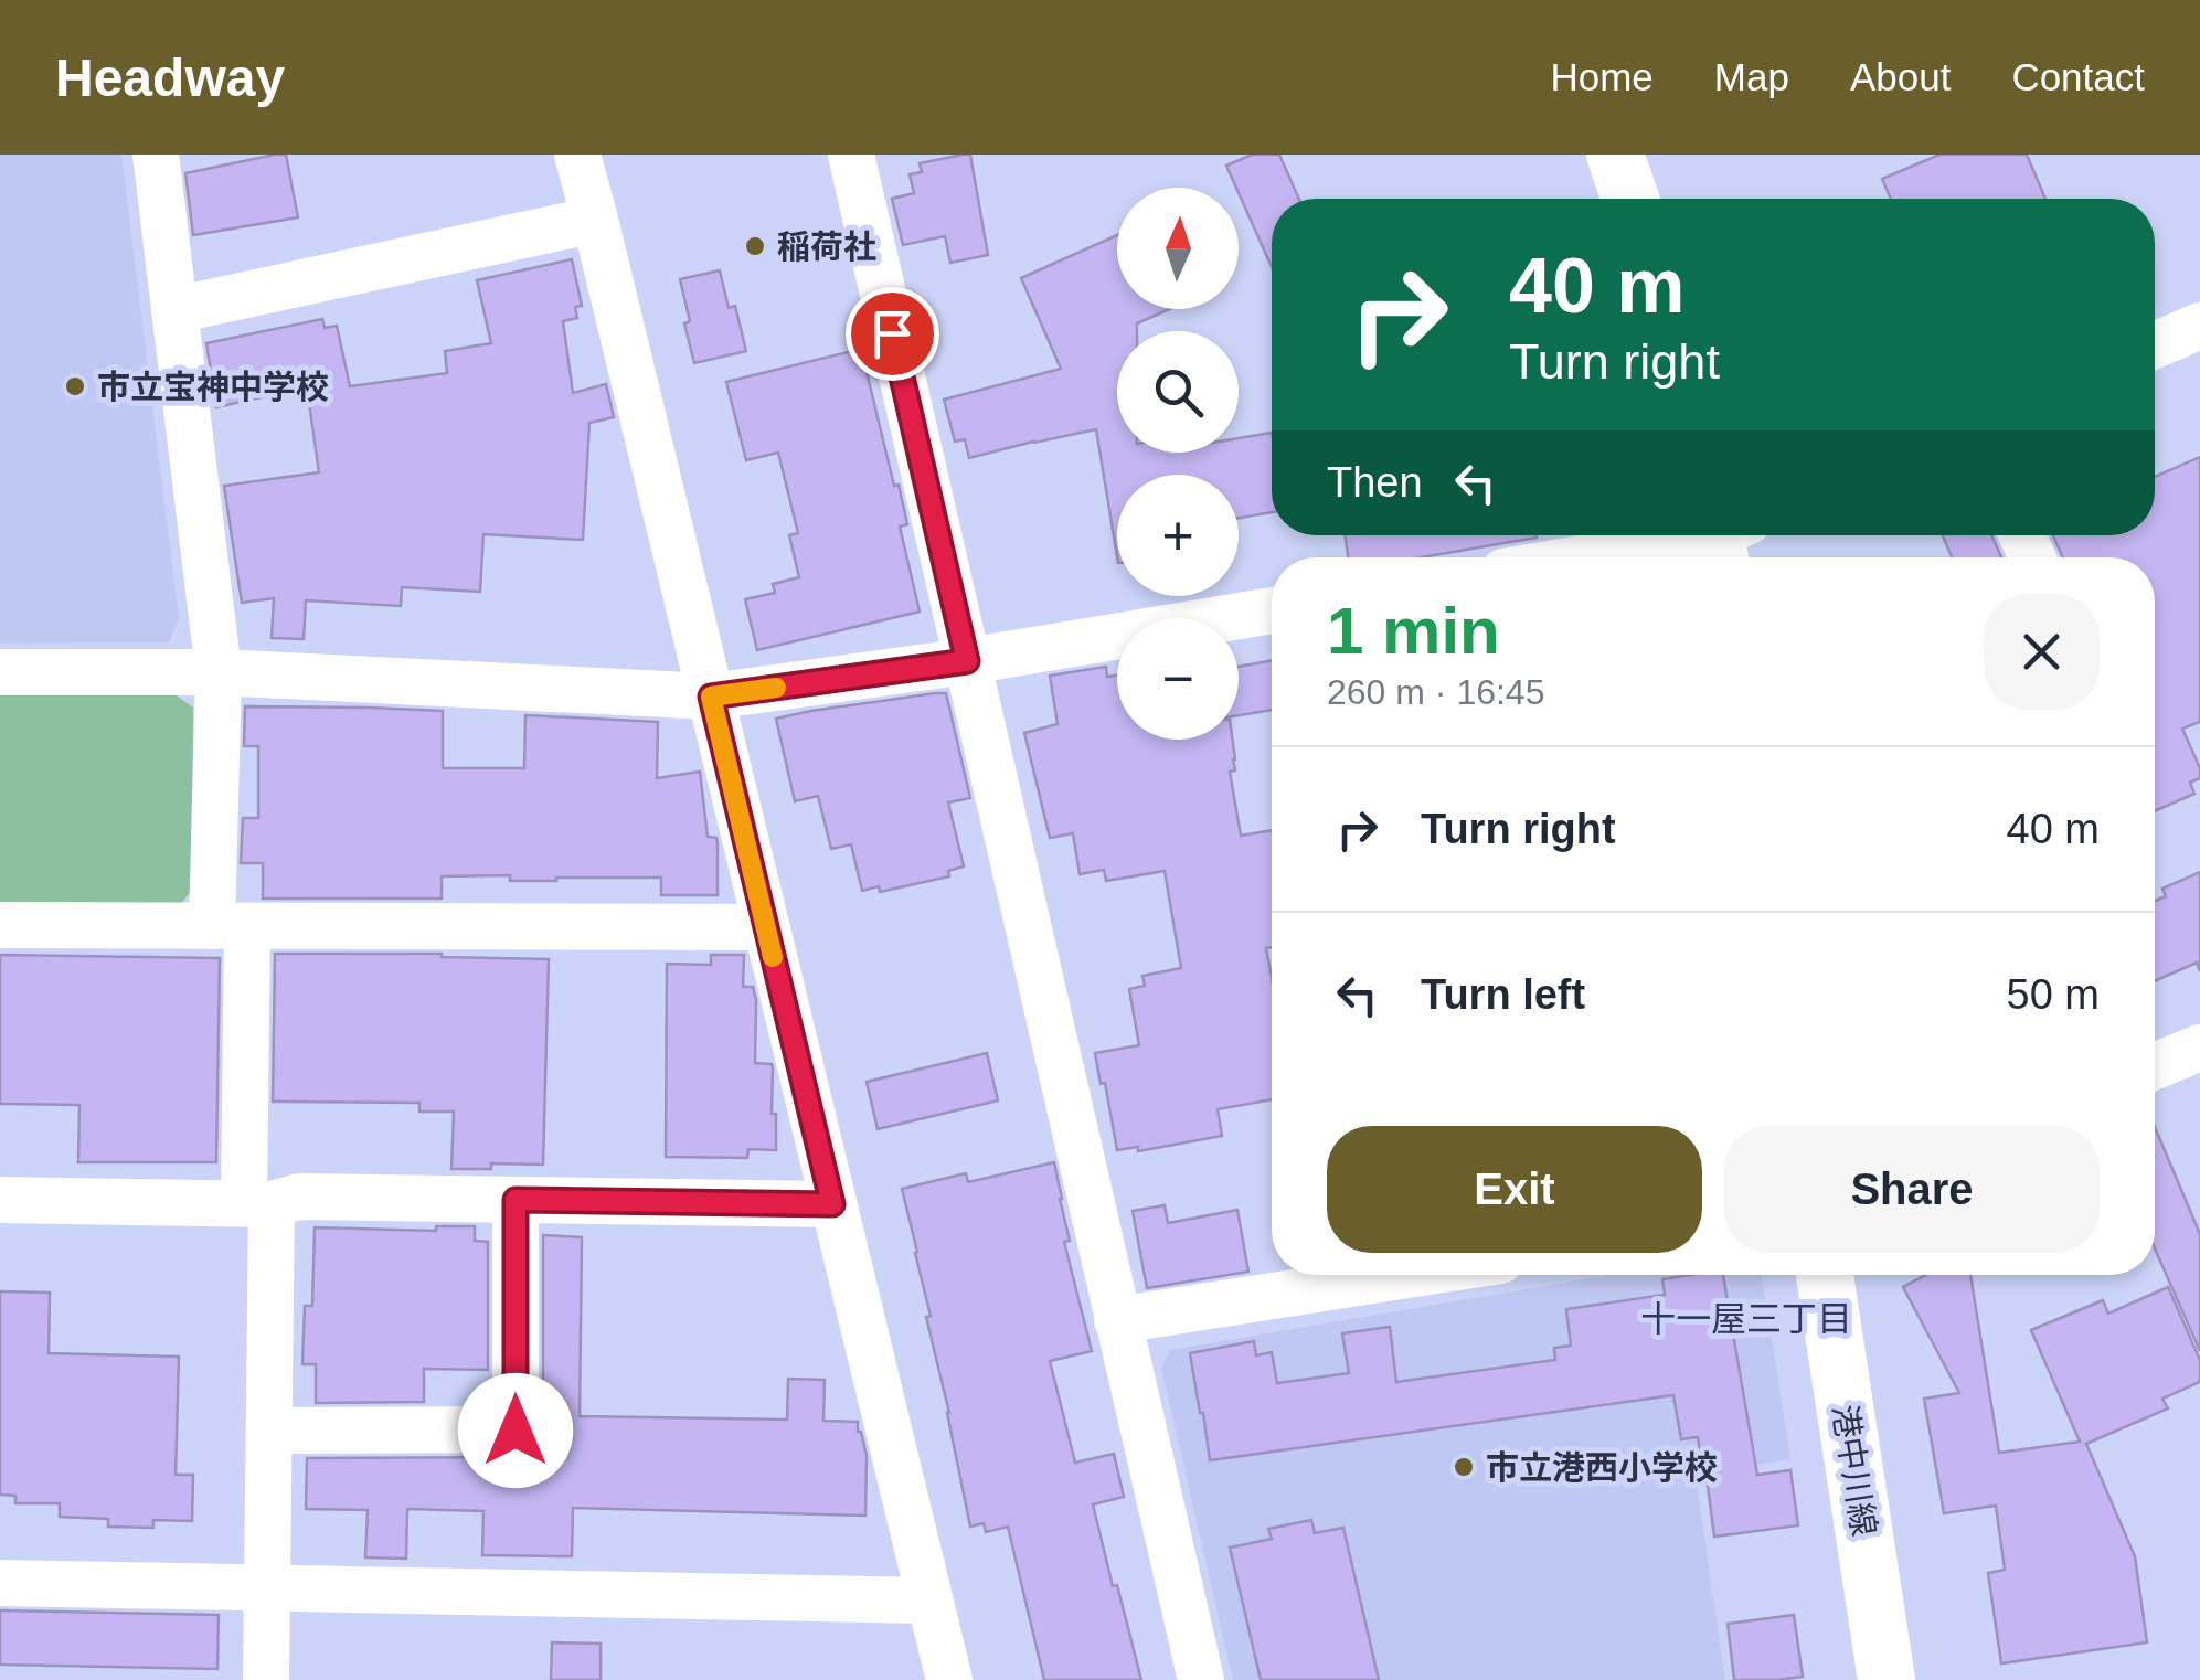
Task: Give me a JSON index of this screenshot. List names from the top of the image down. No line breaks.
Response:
{"streets":{"main road":["港中川線"]},"districts":["十一屋三丁目"],"places":["稲荷社","市立宝神中学校","市立港西小学校"],"north":"top","page":{"header":"Headway","nav":["Home","Map","About","Contact"],"map_buttons":["+","−"],"turn":["40 m","Turn right"],"then":"Then","heading":["1 min","260 m · 16:45"],"list":[{"name":"Turn right","value":"40 m"},{"name":"Turn left","value":"50 m"}],"buttons":["Exit","Share"]}}
